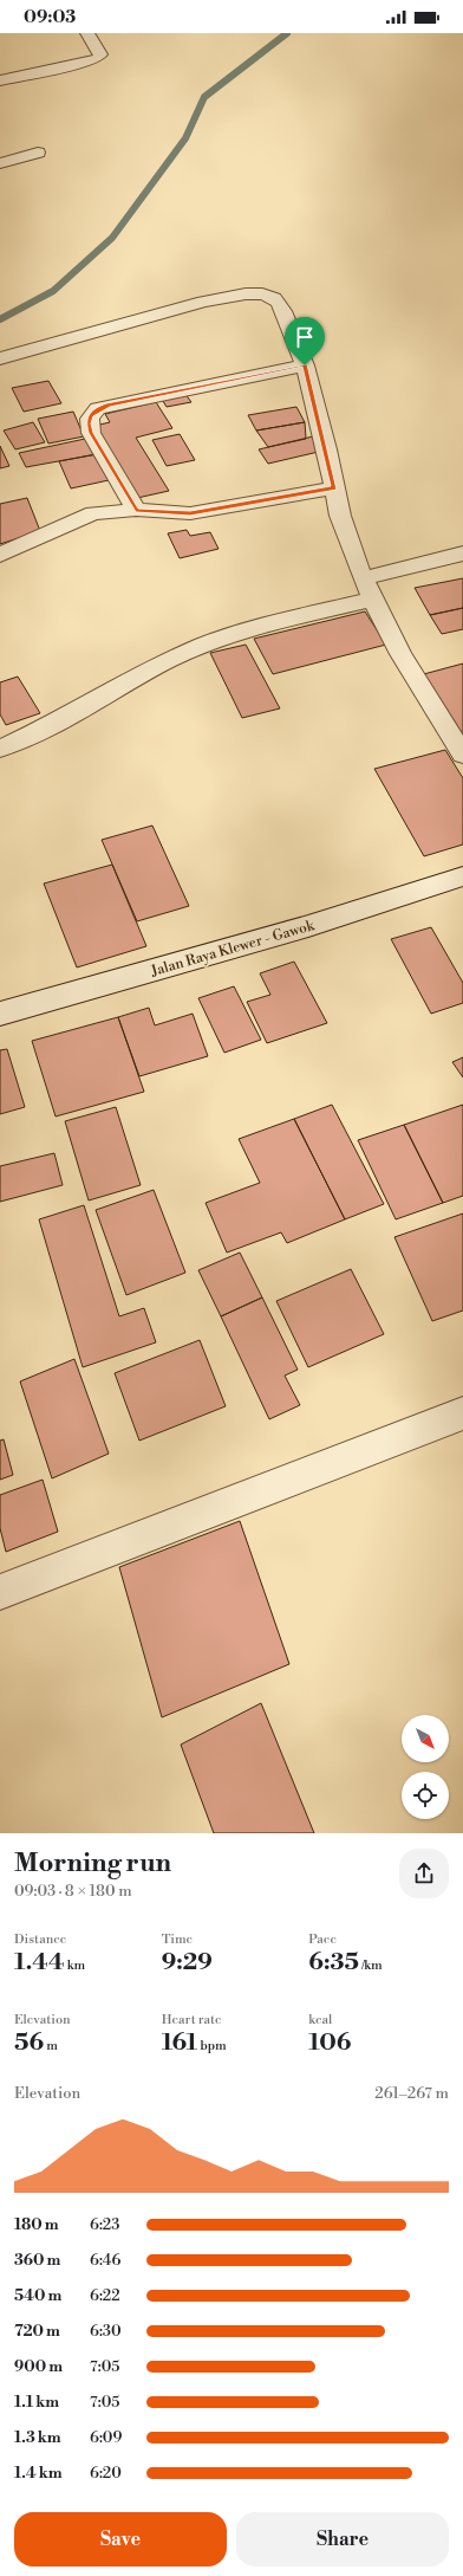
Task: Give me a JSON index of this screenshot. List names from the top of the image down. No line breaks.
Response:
{"streets":{"street":["Jalan Raya Klewer - Gawok"]},"north":"bottom right","page":{"status":"09:03","heading":["Morning run","09:03 · 8 × 180 m"],"stats":[["Distance","1.44 km"],["Time","9:29"],["Pace","6:35 /km"],["Elevation","56 m"],["Heart rate","161 bpm"],["kcal","106"]],"chart":["Elevation","261–267 m"],"list":[{"name":"180 m","note":"6:23"},{"name":"360 m","note":"6:46"},{"name":"540 m","note":"6:22"},{"name":"720 m","note":"6:30"},{"name":"900 m","note":"7:05"},{"name":"1.1 km","note":"7:05"},{"name":"1.3 km","note":"6:09"},{"name":"1.4 km","note":"6:20"}],"buttons":["Save","Share"]}}
